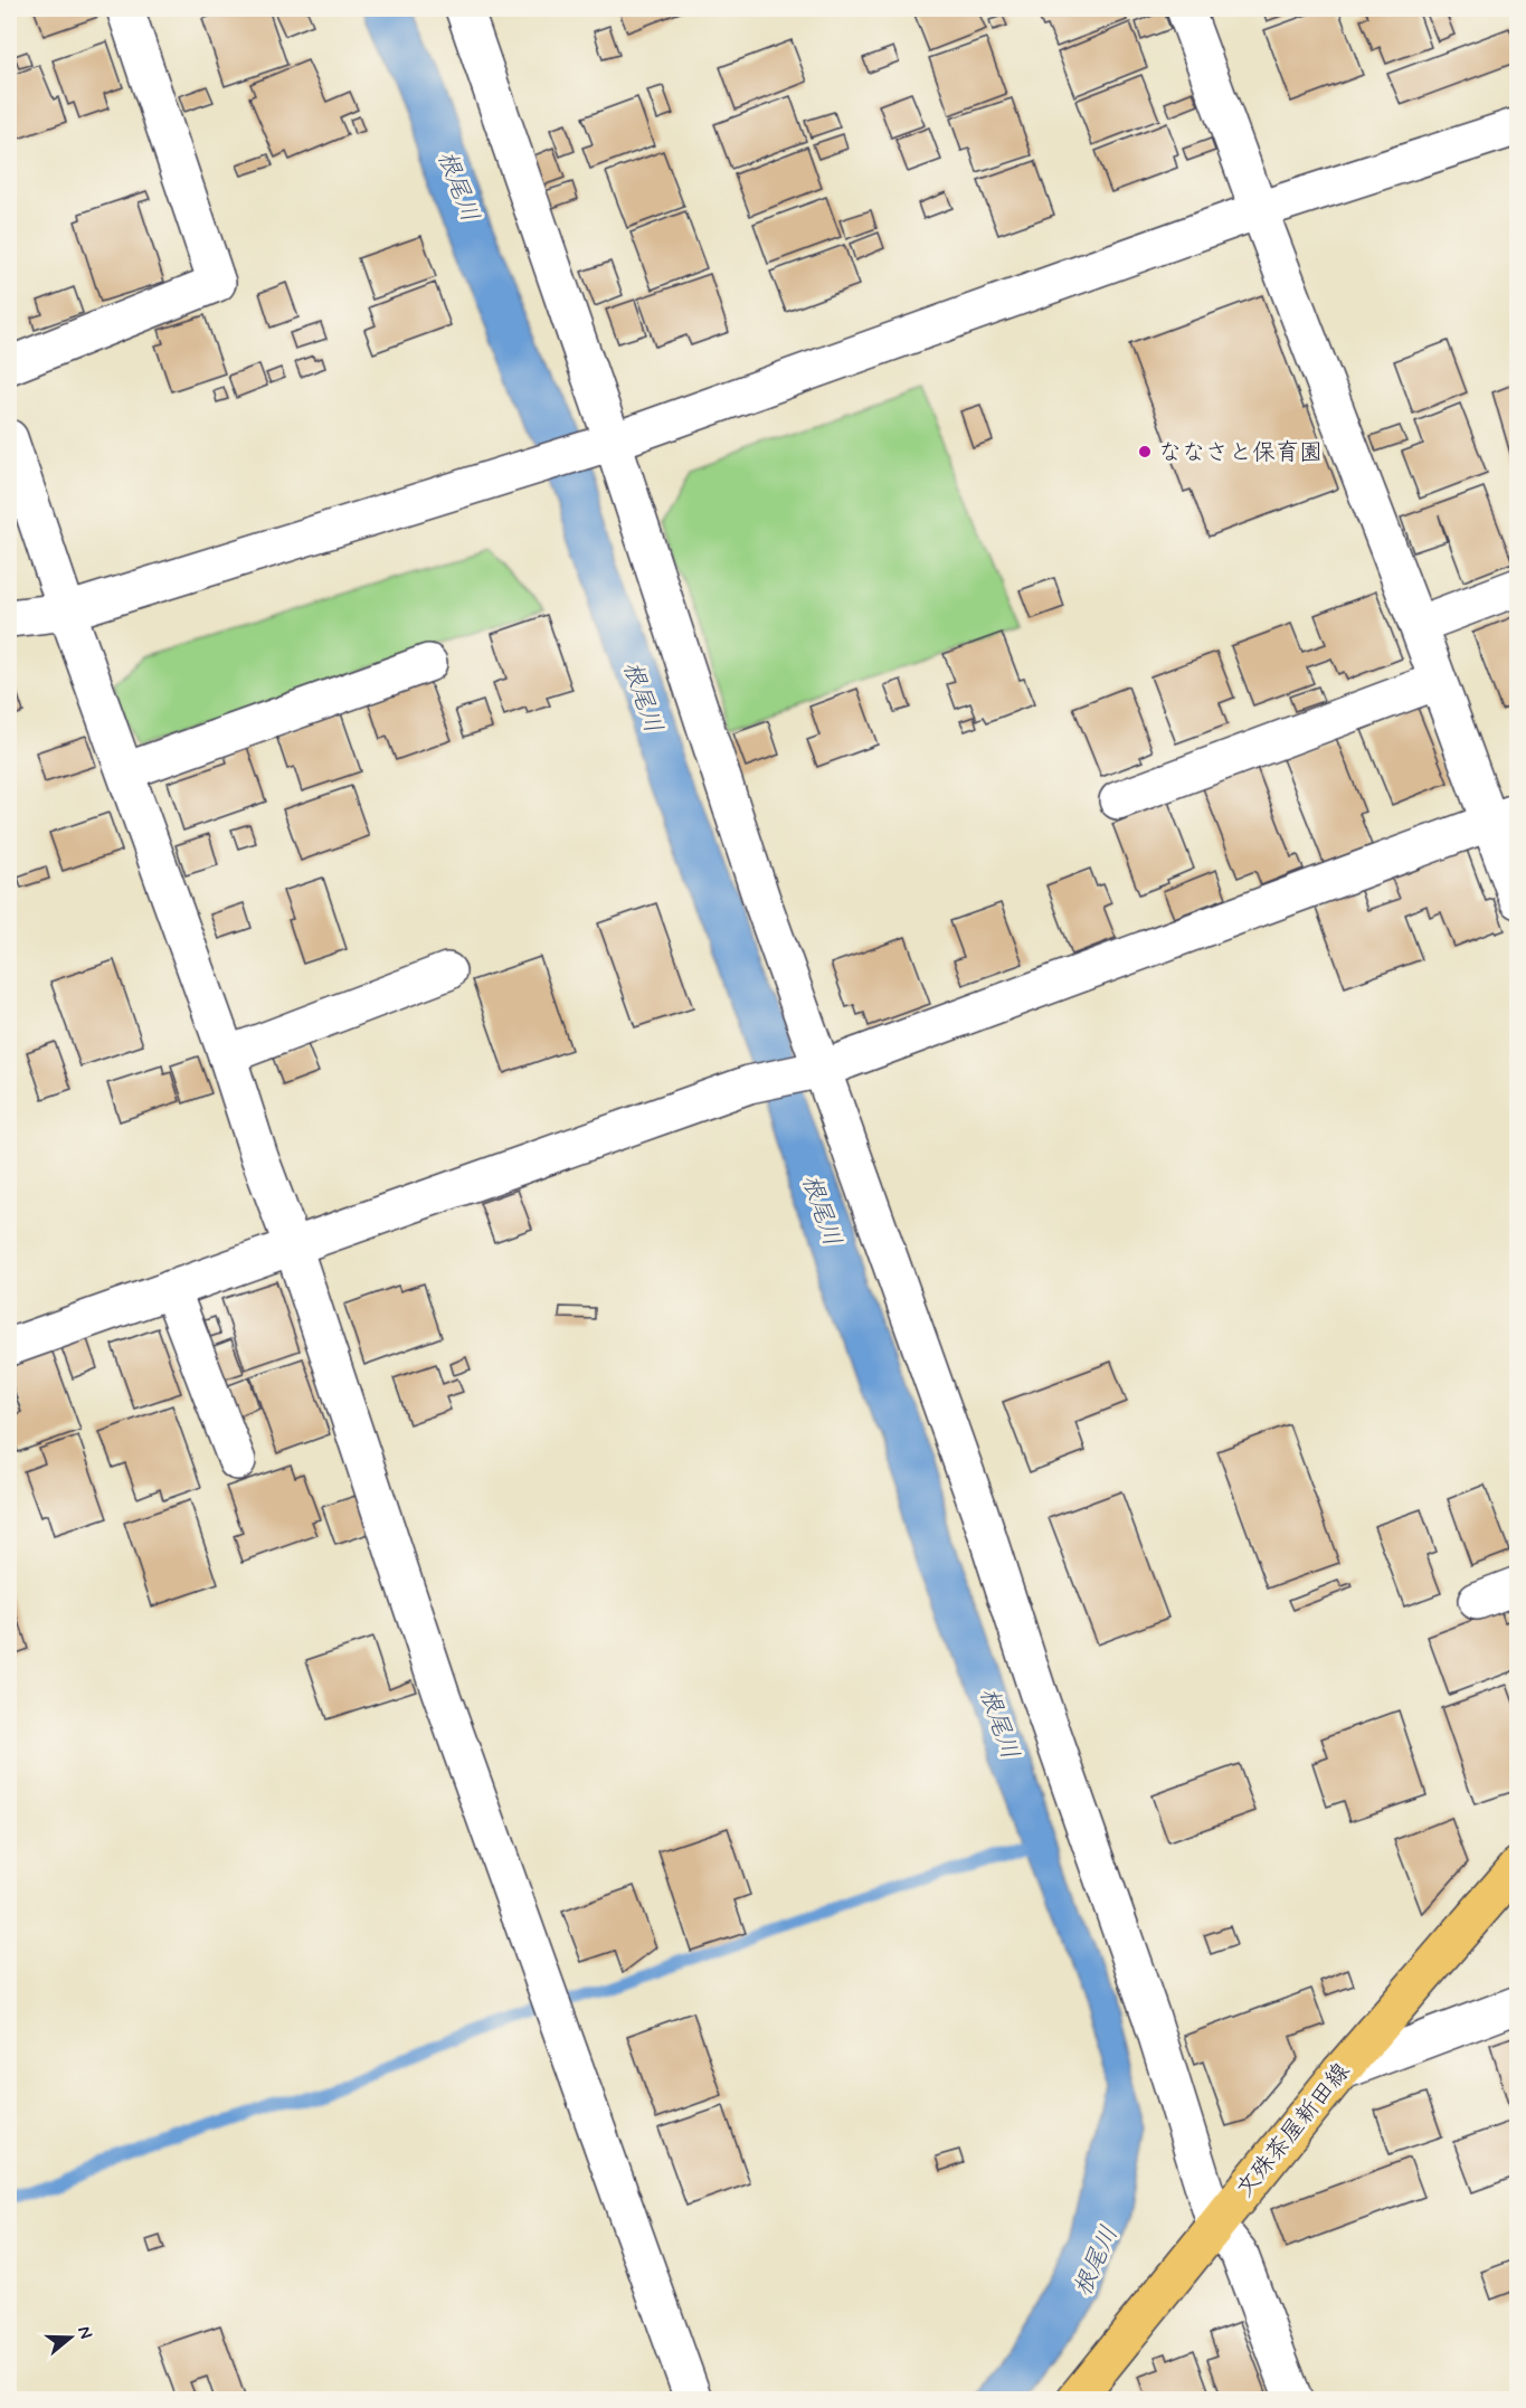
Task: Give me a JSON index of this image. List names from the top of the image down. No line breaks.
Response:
{"streets":{"main road":["文殊茶屋新田線"]},"water":["根尾川"],"places":["ななさと保育園"],"north":"right"}
